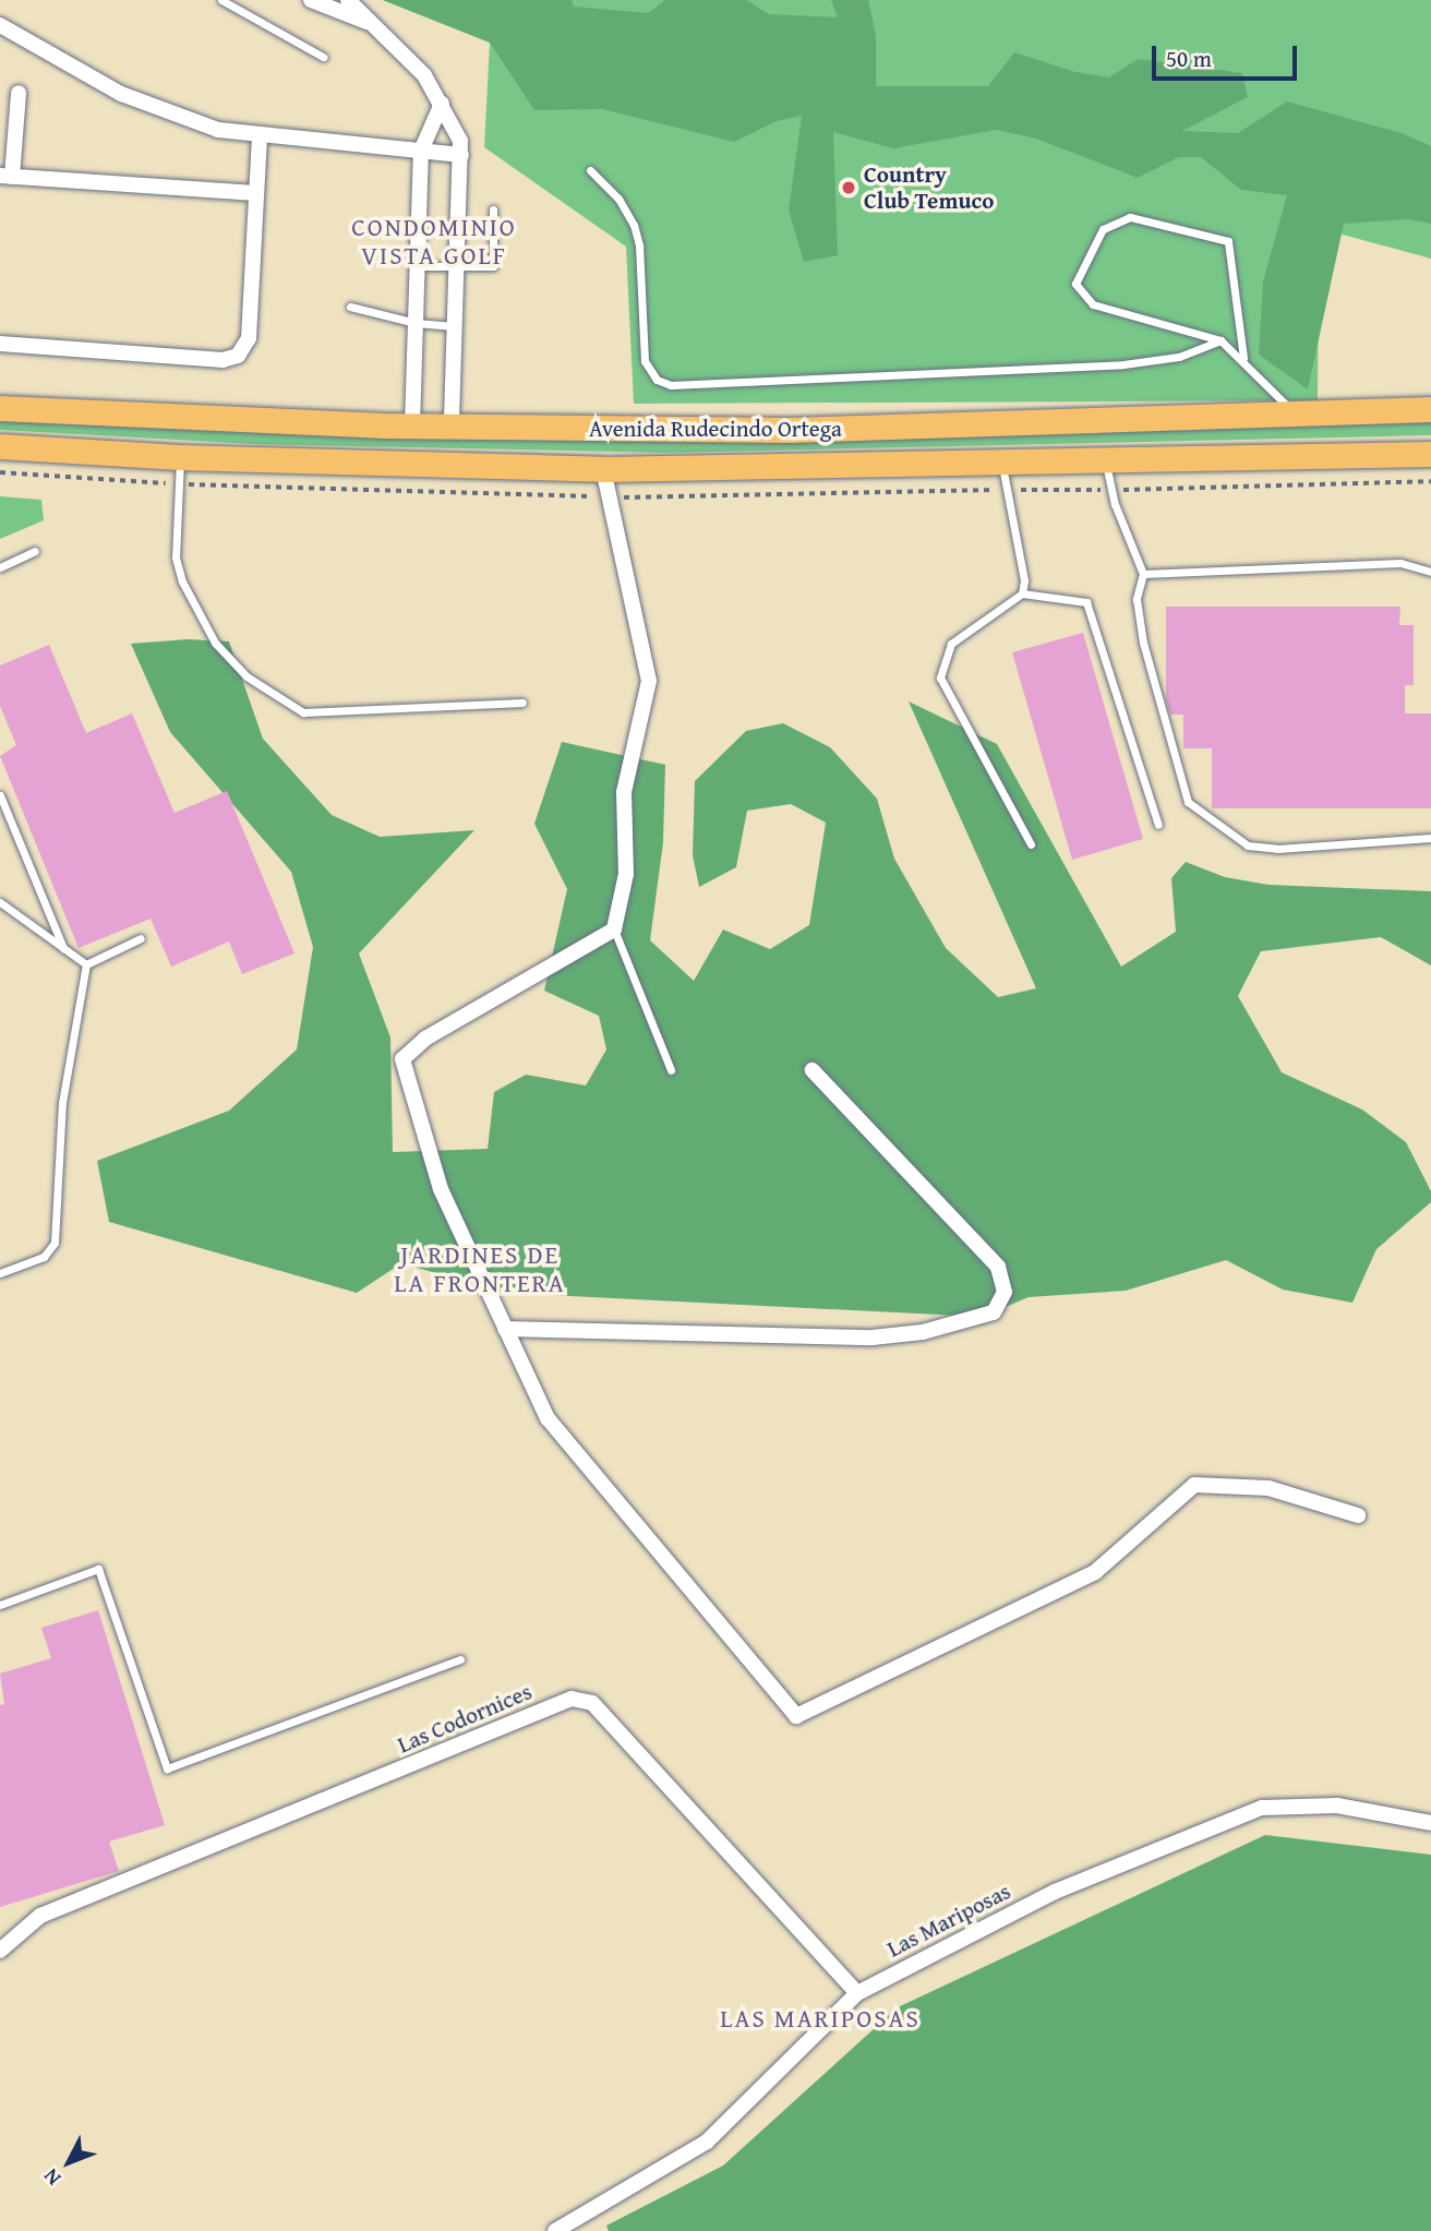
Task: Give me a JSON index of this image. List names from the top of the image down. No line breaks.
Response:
{"streets":{"main road":["Avenida Rudecindo Ortega"],"street":["Las Codornices","Las Mariposas"]},"crossings":[["Las Codornices","Las Mariposas"]],"districts":["CONDOMINIO VISTA GOLF","JARDINES DE LA FRONTERA","LAS MARIPOSAS"],"places":["Country Club Temuco"],"scale_bar":"50 m","north":"bottom left"}
